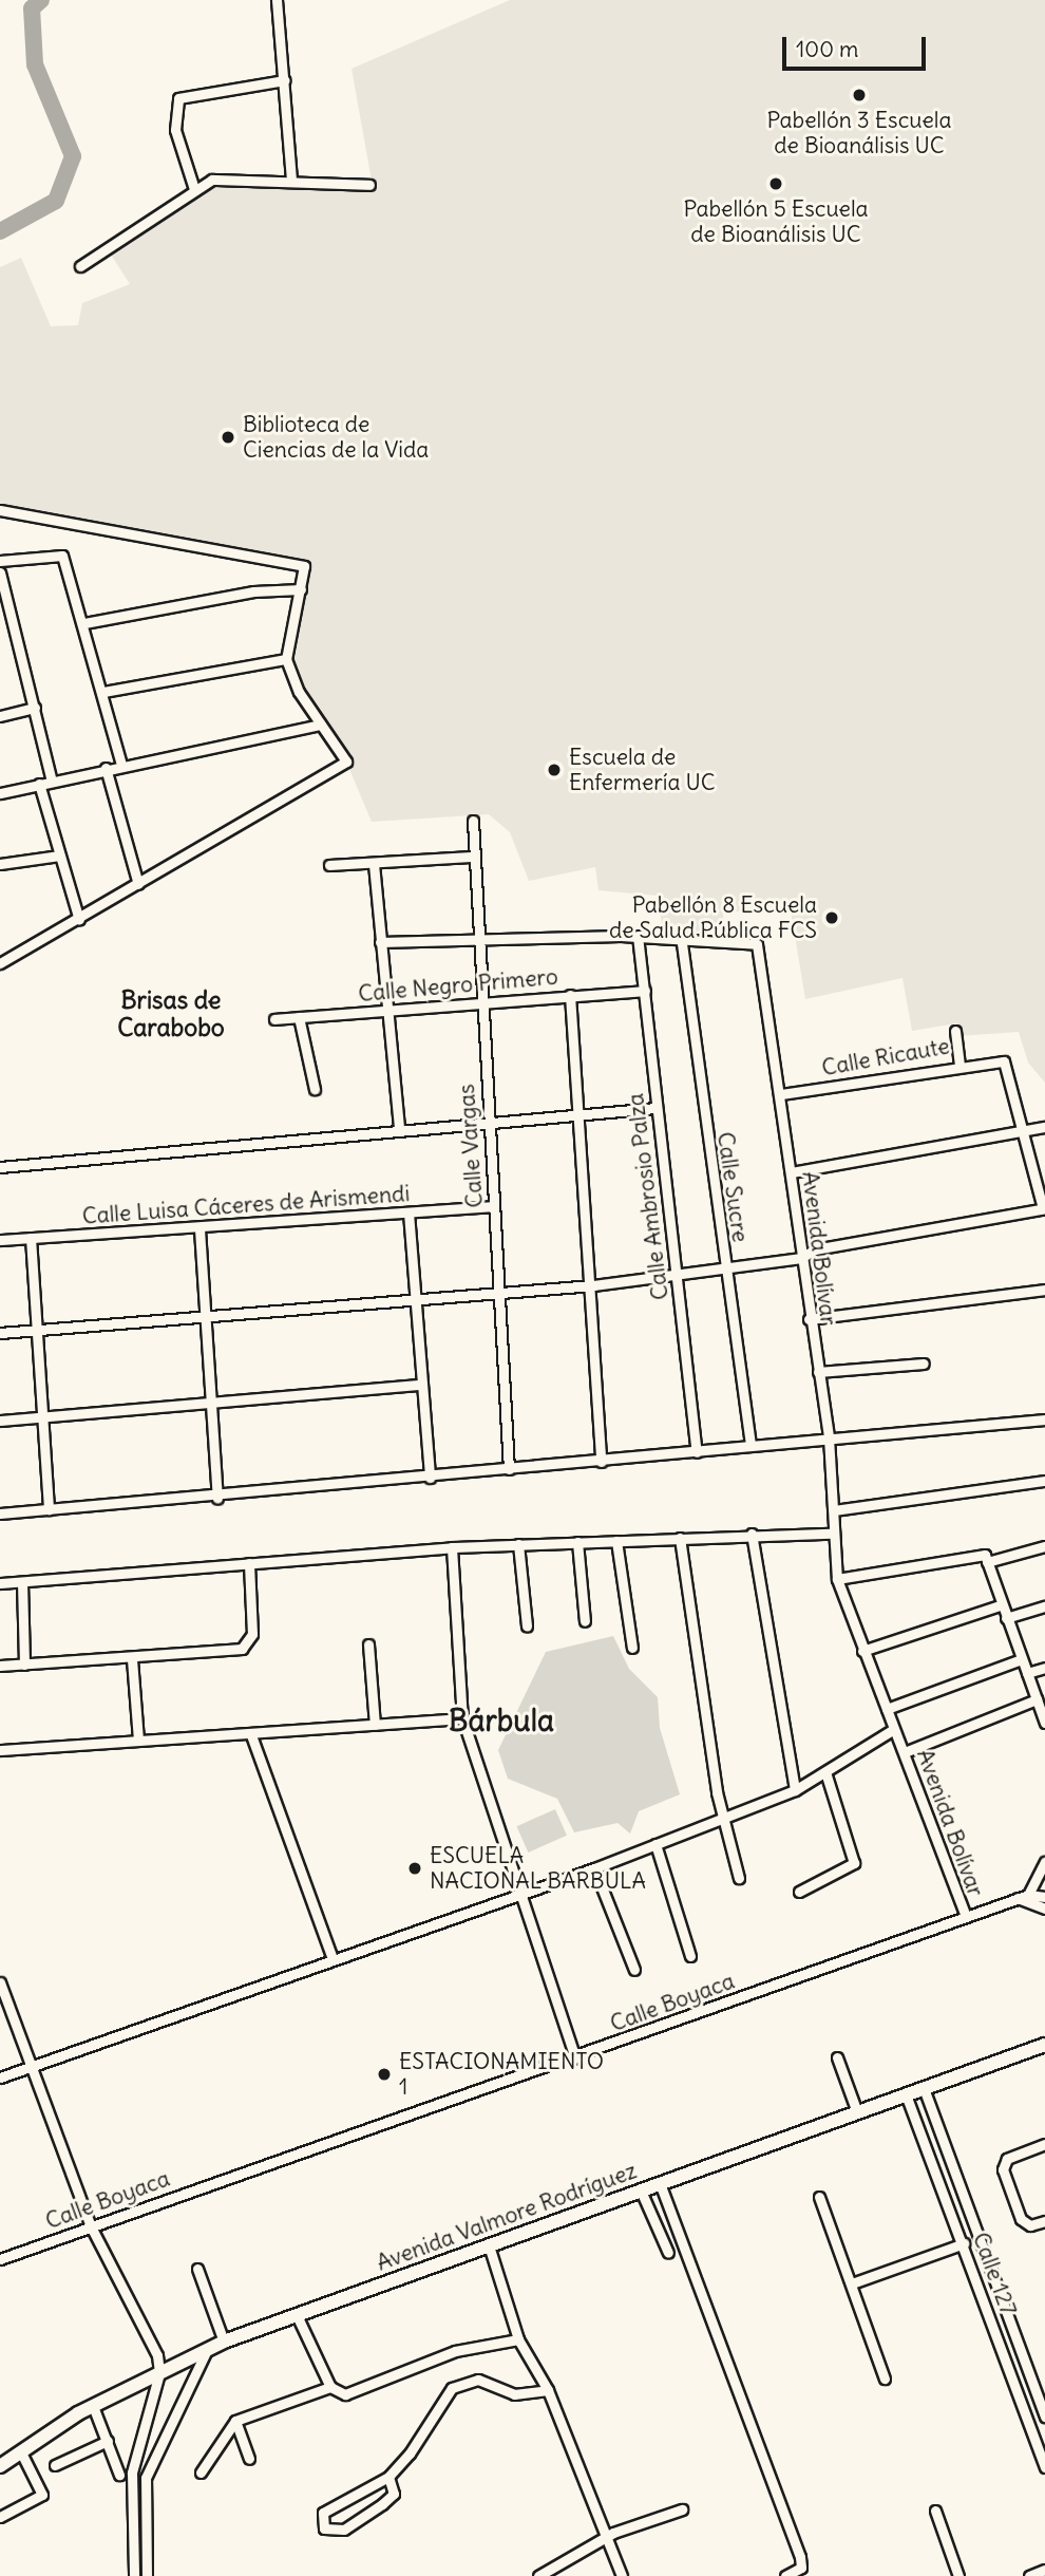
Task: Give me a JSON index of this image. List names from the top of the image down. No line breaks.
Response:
{"streets":{"street":["Calle Negro Primero","Calle Ricaute","Calle Vargas","Calle Sucre","Calle Ambrosio Palza","Calle Luisa Cáceres de Arismendi","Avenida Bolívar","Calle Boyaca","Avenida Valmore Rodríguez","Calle 127"]},"crossings":[["Calle Negro Primero","Calle Vargas"],["Calle Negro Primero","Calle Ambrosio Palza"],["Calle Ricaute","Avenida Bolívar"],["Calle Vargas","Calle Luisa Cáceres de Arismendi"],["Calle Vargas","Avenida Bolívar"],["Calle Sucre","Avenida Bolívar"],["Calle Ambrosio Palza","Avenida Bolívar"],["Avenida Bolívar","Calle Boyaca"],["Avenida Valmore Rodríguez","Calle 127"]],"districts":["Brisas de Carabobo","Bárbula"],"places":["Pabellón 3 Escuela de Bioanálisis UC","Pabellón 5 Escuela de Bioanálisis UC","Biblioteca de Ciencias de la Vida","Escuela de Enfermería UC","Pabellón 8 Escuela de Salud Pública FCS","ESCUELA NACIONAL BARBULA","ESTACIONAMIENTO 1"],"scale_bar":"100 m"}
